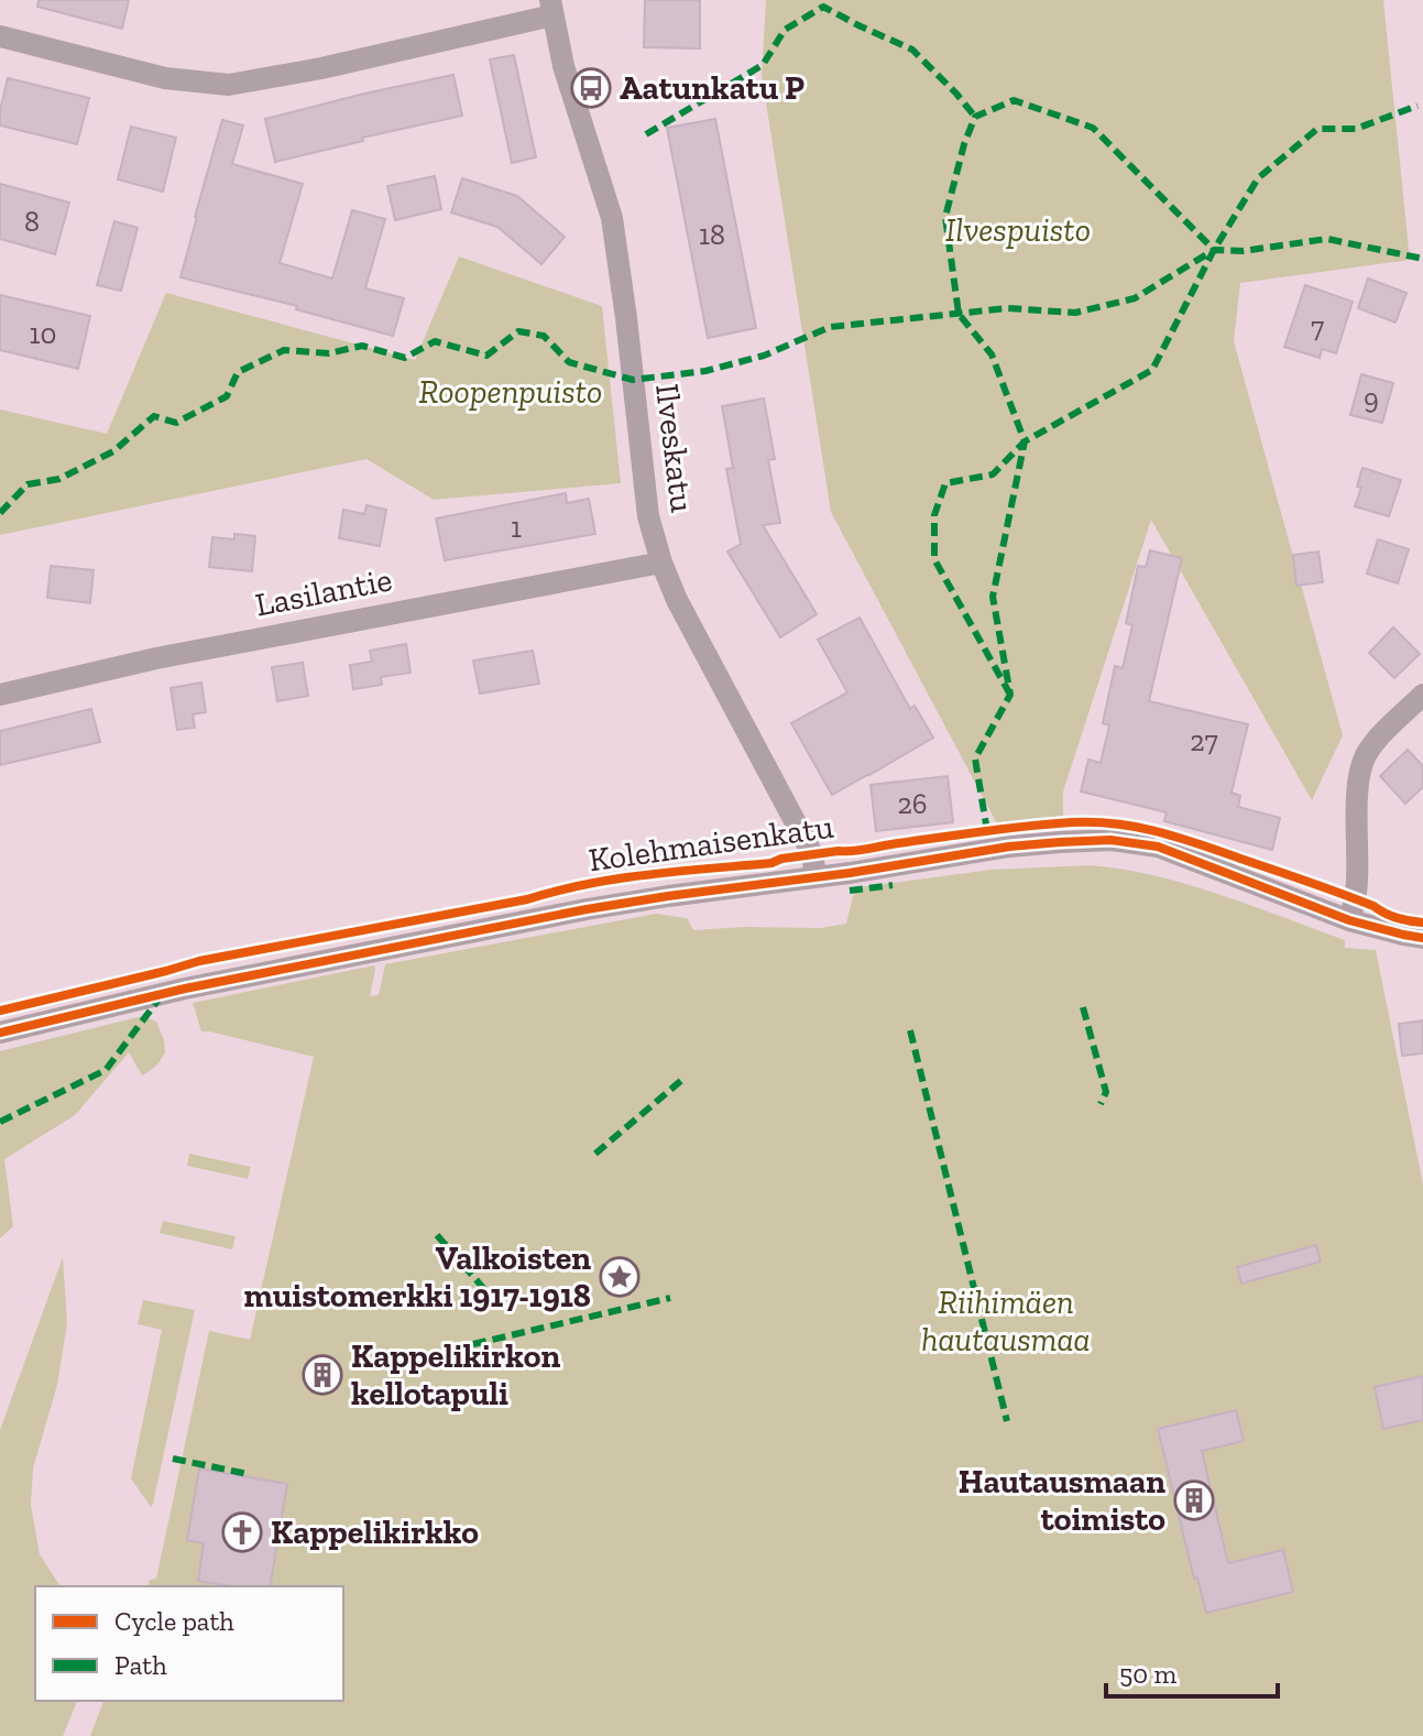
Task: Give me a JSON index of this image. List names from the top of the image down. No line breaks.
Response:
{"streets":{"street":["Ilveskatu","Lasilantie","Kolehmaisenkatu"]},"crossings":[["Ilveskatu","Lasilantie"],["Ilveskatu","Kolehmaisenkatu"]],"parks":["Ilvespuisto","Roopenpuisto","Riihimäen hautausmaa"],"places":{"bus stop":["Aatunkatu P"],"place":["Valkoisten muistomerkki 1917-1918"],"building":["Kappelikirkon kellotapuli","Hautausmaan toimisto"],"church":["Kappelikirkko"]},"house_numbers":["8","18","7","10","9","1","27","26"],"legend":["Cycle path","Path"],"scale_bar":"50 m"}
